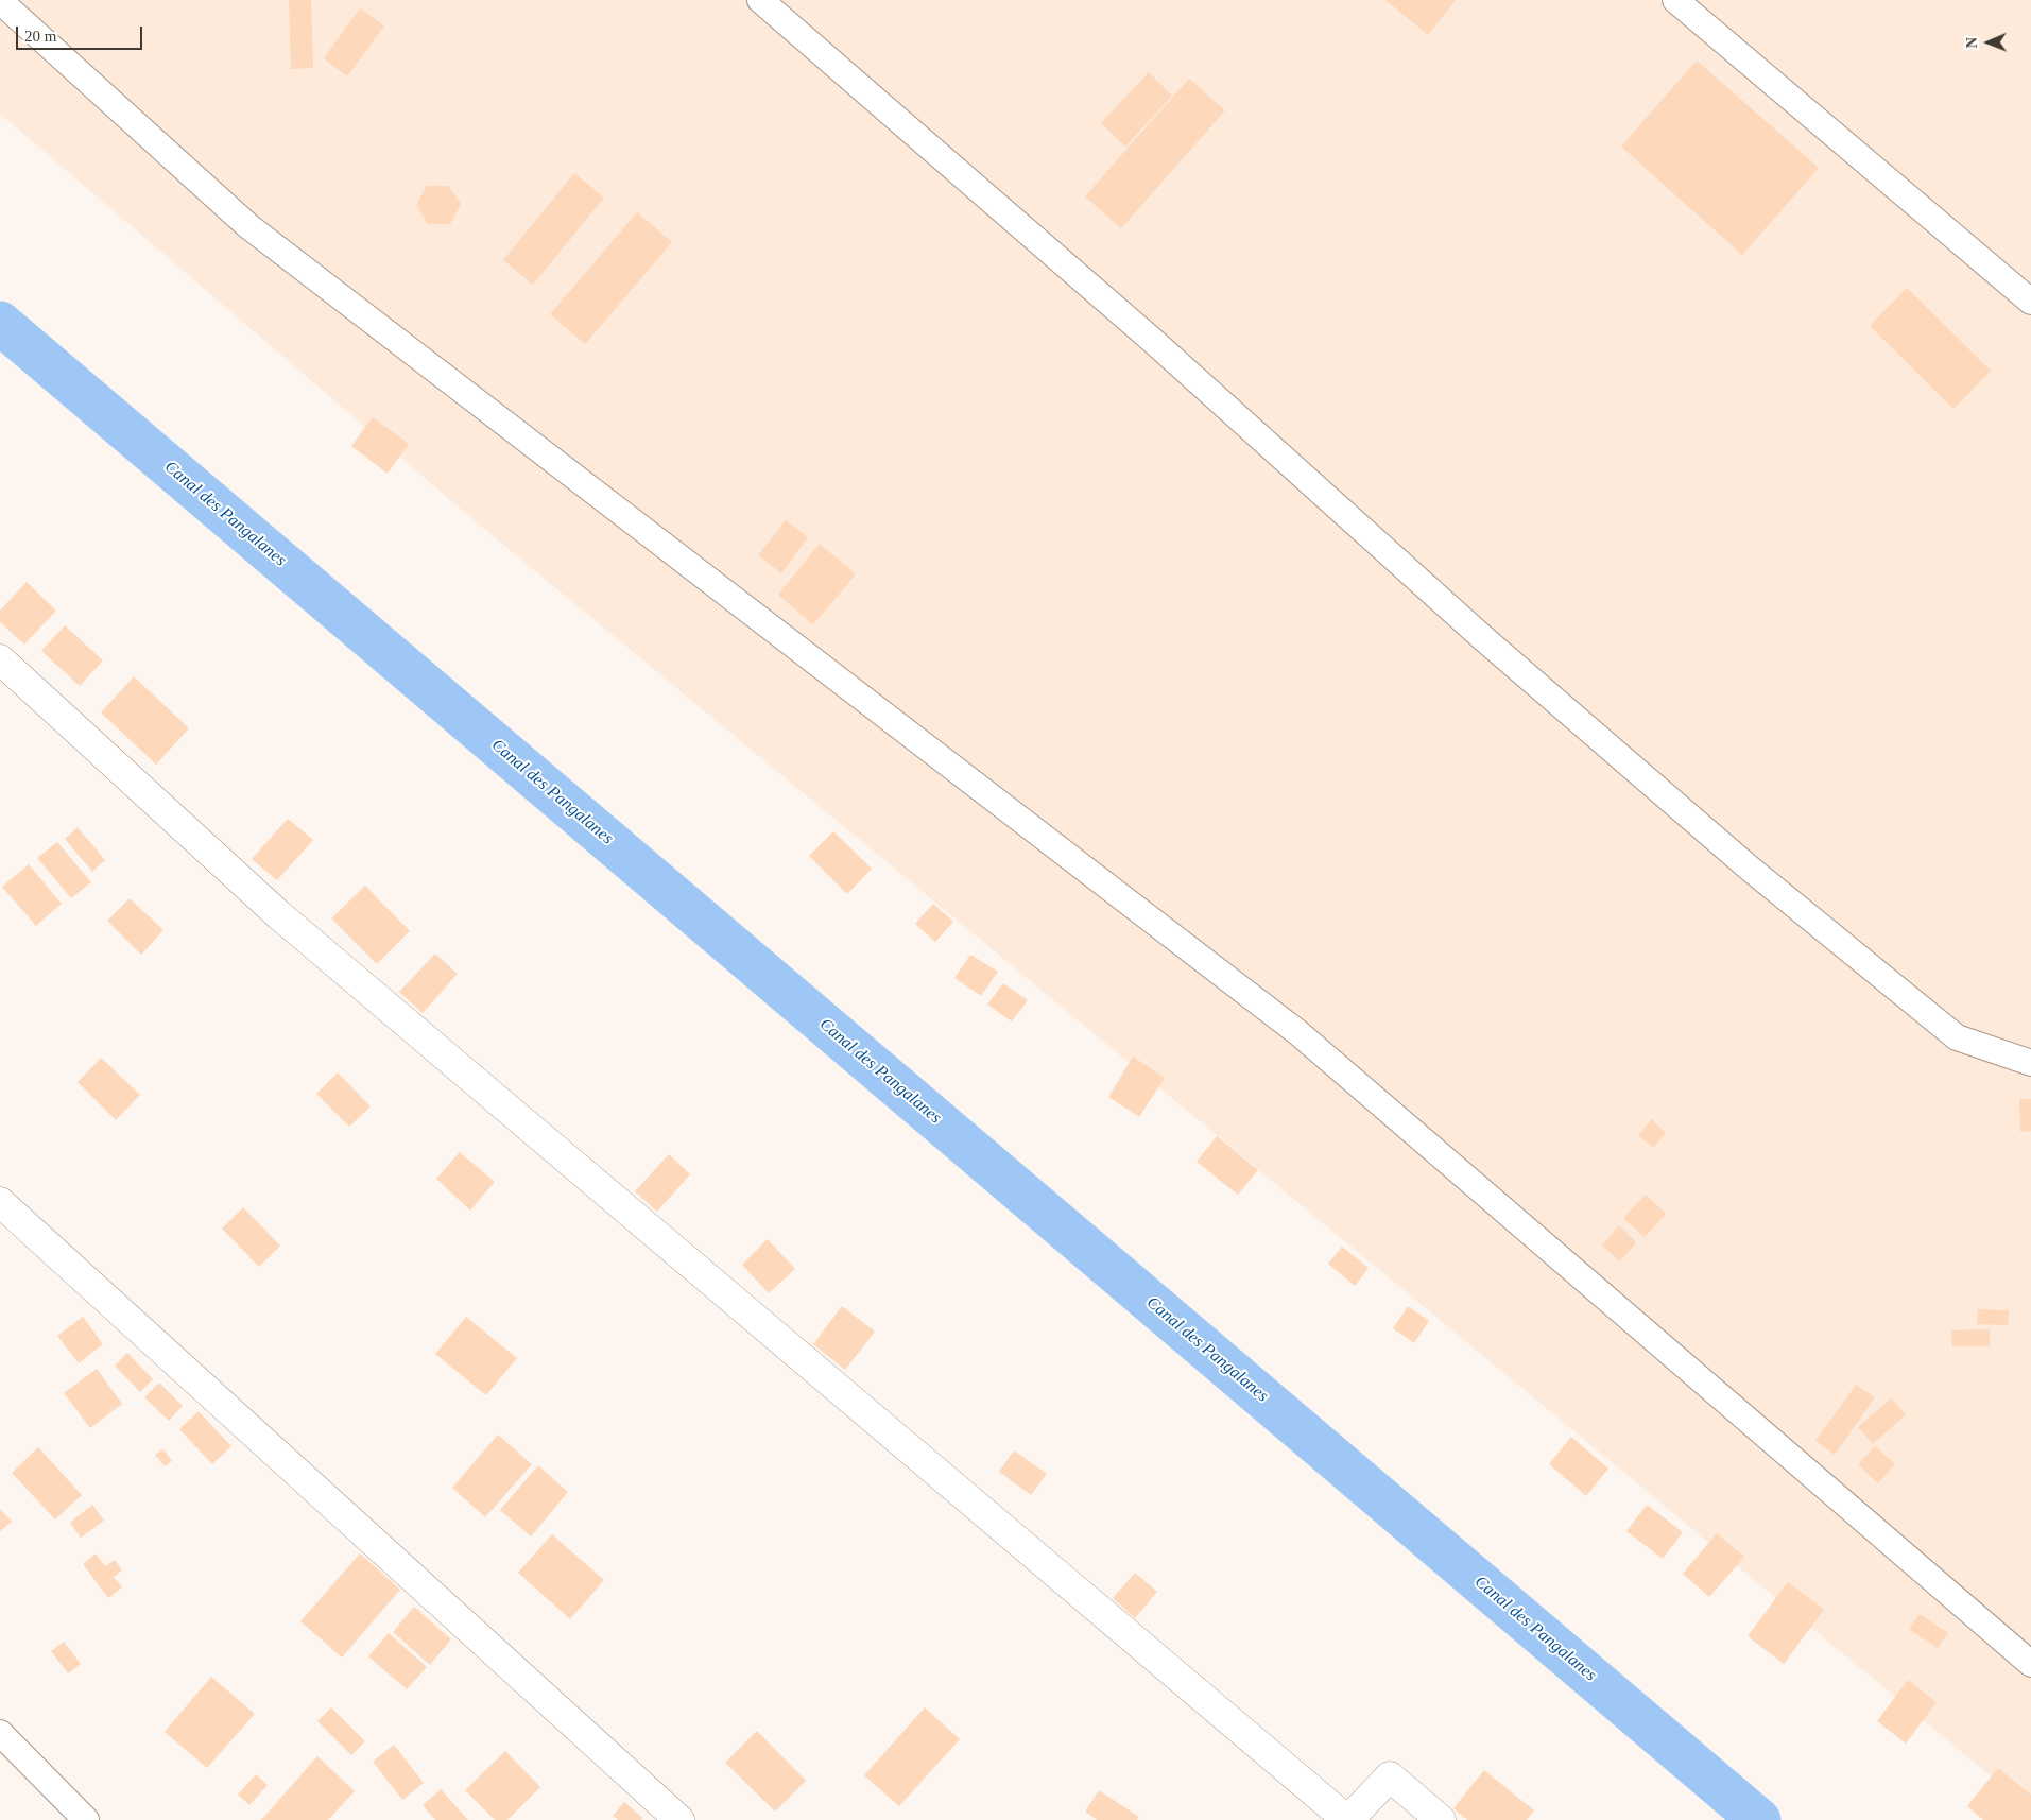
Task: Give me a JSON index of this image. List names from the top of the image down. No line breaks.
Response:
{"water":["Canal des Pangalanes"],"scale_bar":"20 m","north":"left"}
